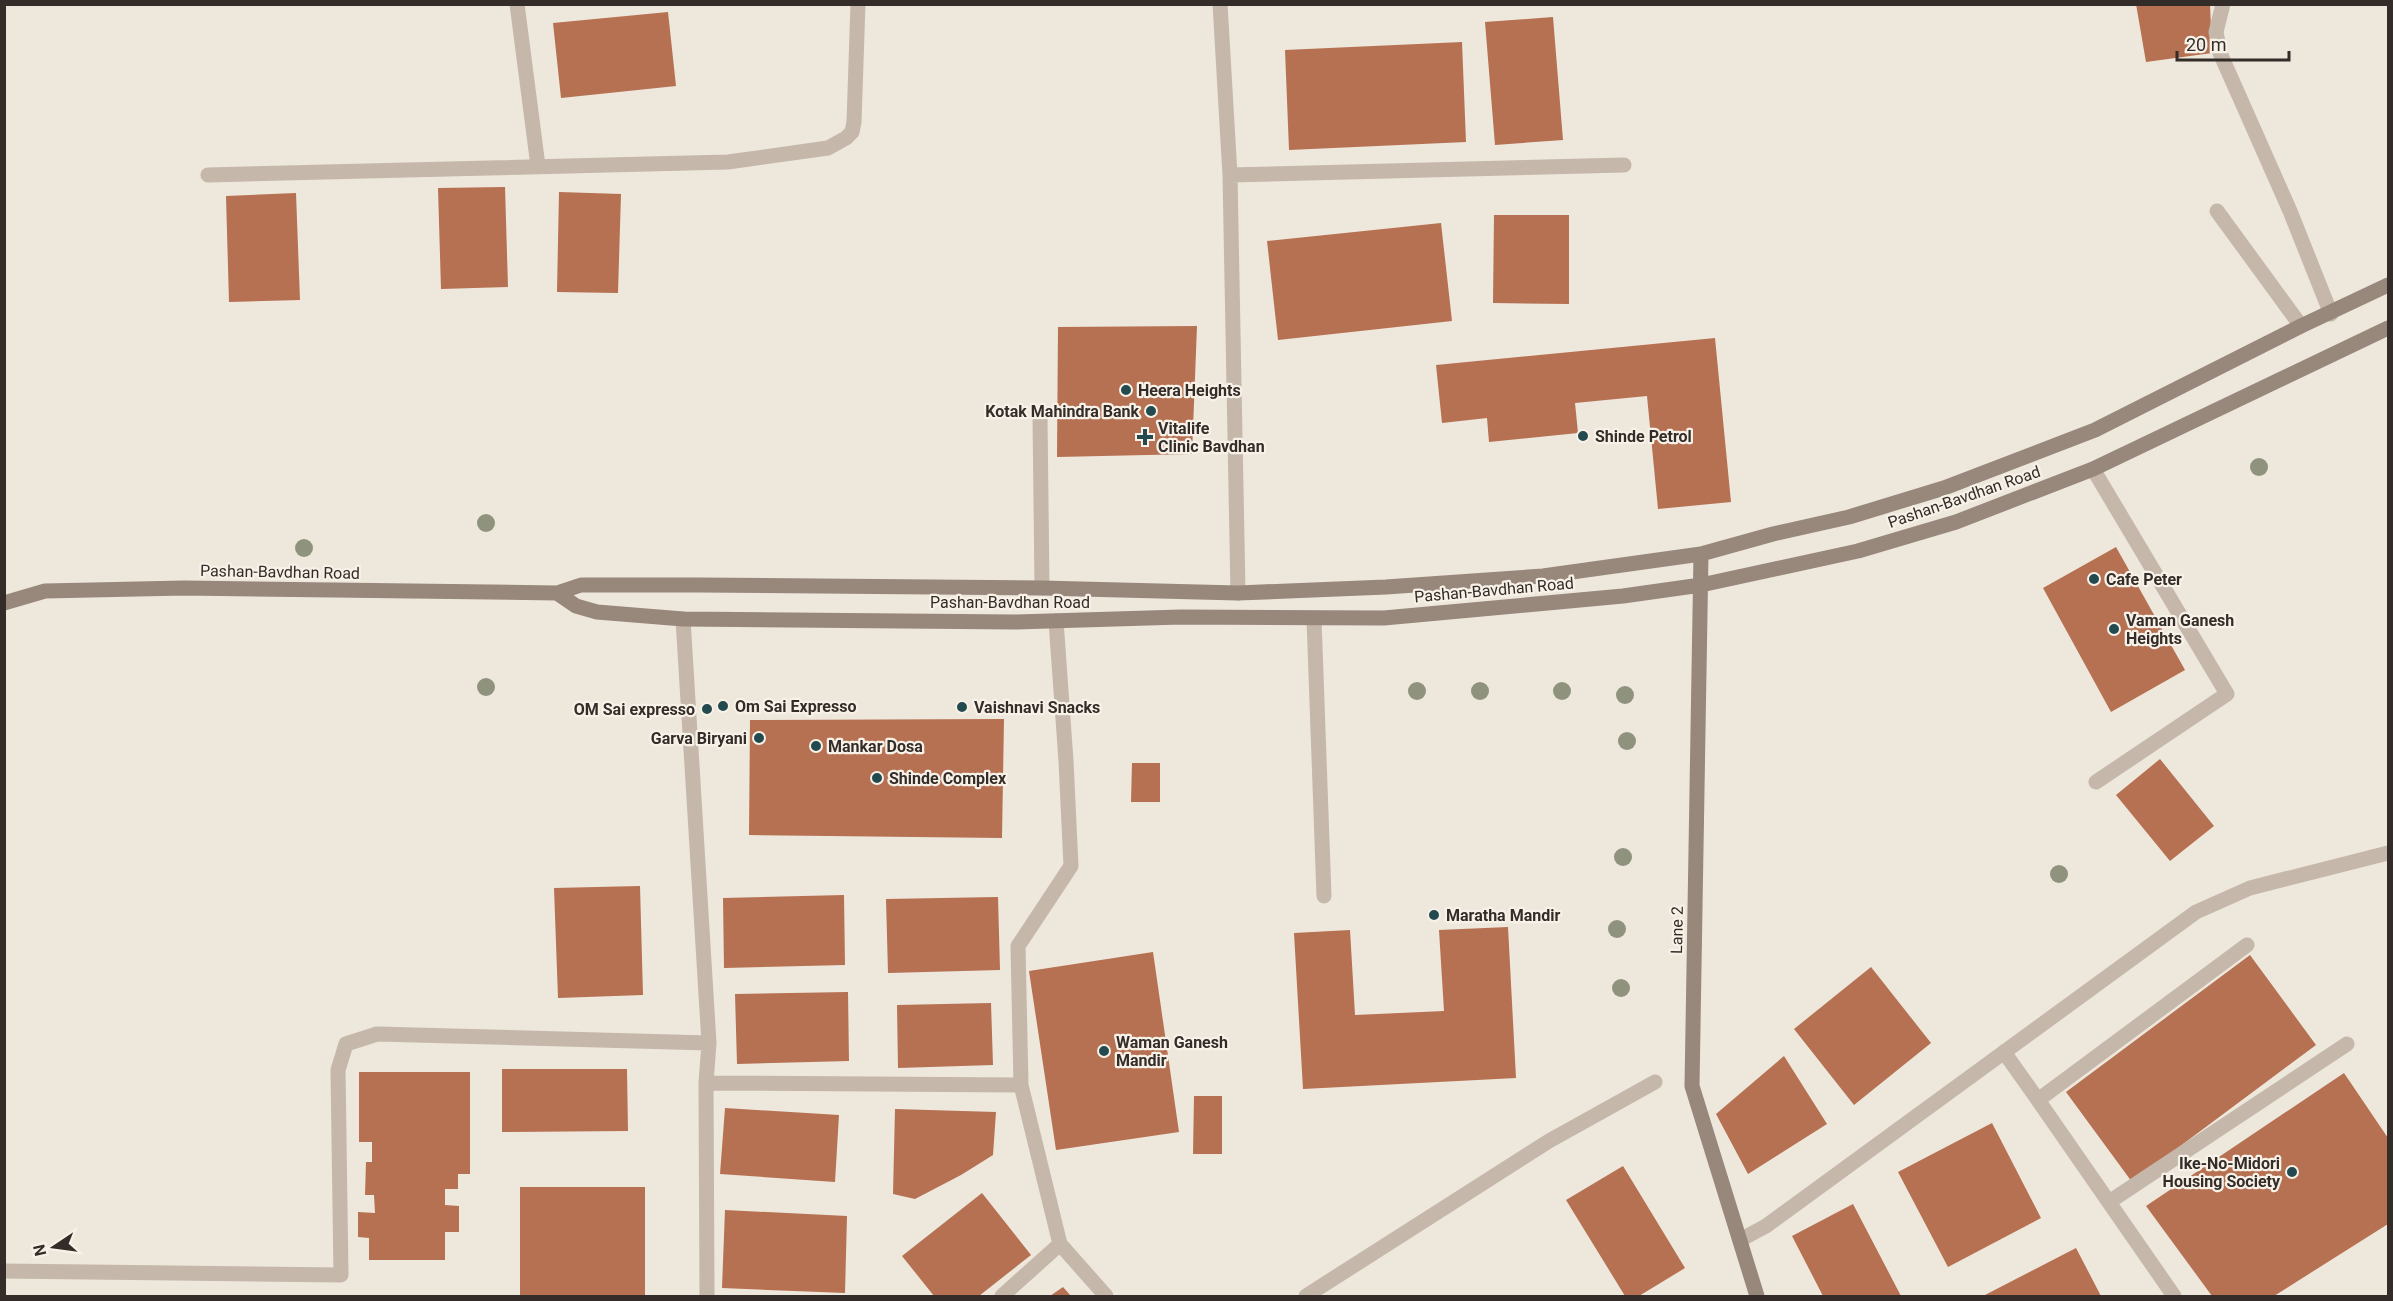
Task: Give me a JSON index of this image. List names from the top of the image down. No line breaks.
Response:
{"streets":{"main road":["Pashan-Bavdhan Road","Lane 2"]},"crossings":[["Pashan-Bavdhan Road","Lane 2"]],"places":{"other":["Heera Heights","Kotak Mahindra Bank","Shinde Petrol","Cafe Peter","Vaman Ganesh Heights","Om Sai Expresso","Vaishnavi Snacks","OM Sai expresso","Garva Biryani","Mankar Dosa","Shinde Complex","Maratha Mandir","Waman Ganesh Mandir","Ike-No-Midori Housing Society"],"health":["Vitalife Clinic Bavdhan"]},"scale_bar":"20 m","north":"left"}
